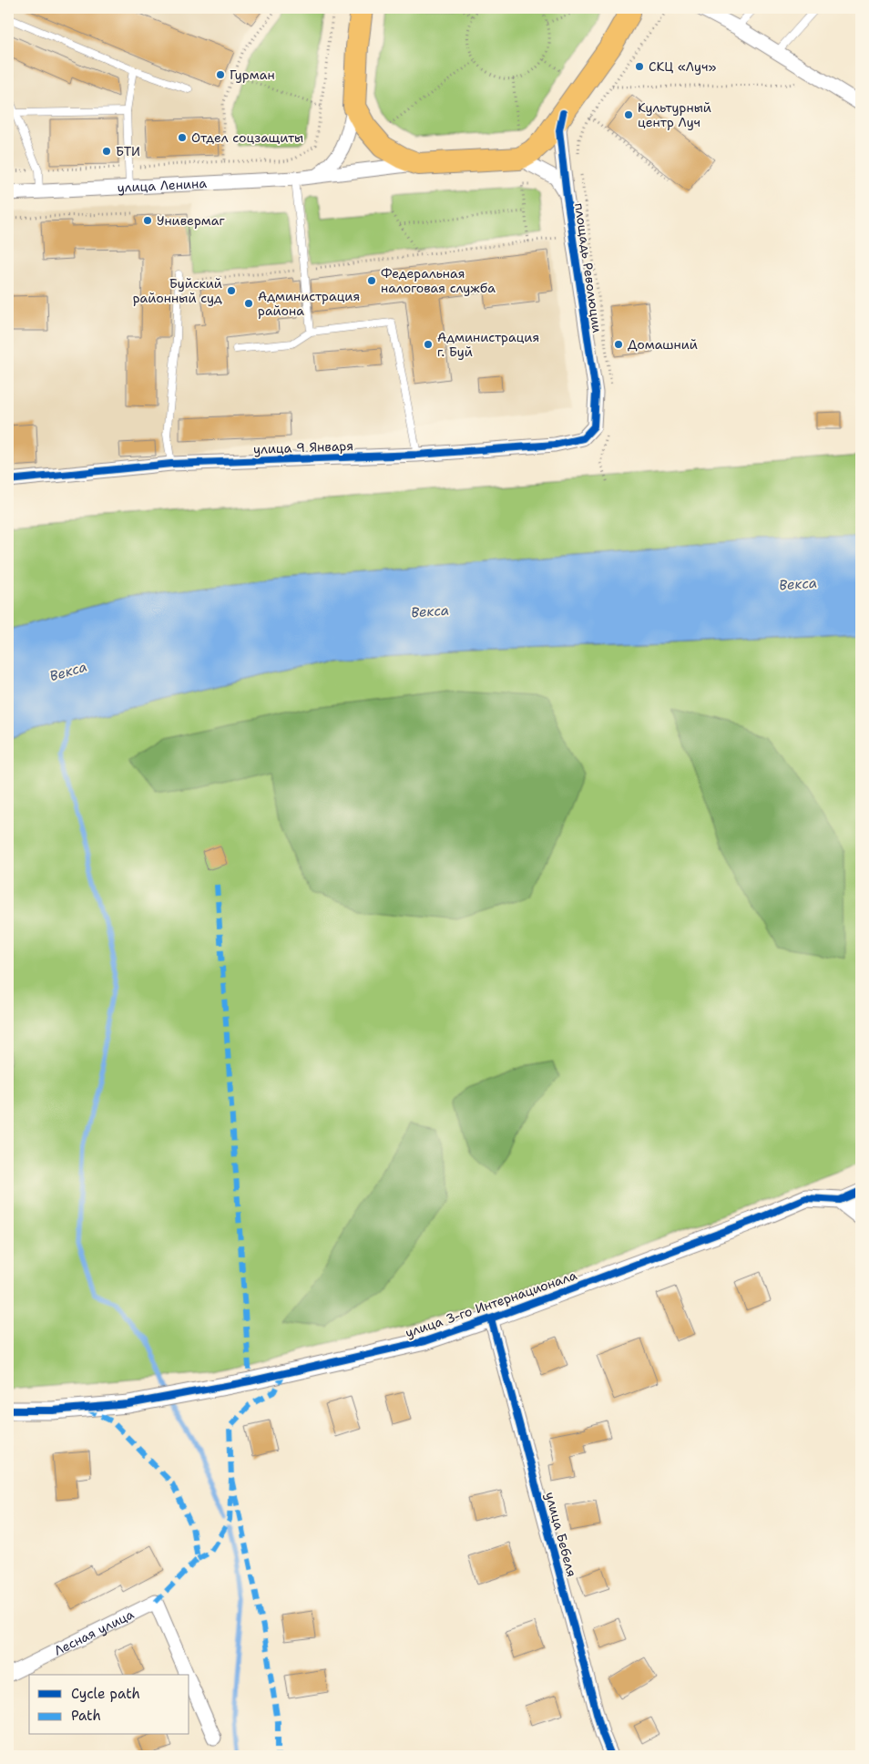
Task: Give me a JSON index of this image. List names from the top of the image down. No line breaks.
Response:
{"streets":{"main road":["площадь Революции"],"street":["улица Ленина","улица 9 Января","улица 3-го Интернационала","улица Бебеля","Лесная улица"]},"crossings":[["улица Ленина","площадь Революции"],["площадь Революции","улица 9 Января"],["улица 3-го Интернационала","улица Бебеля"]],"water":["Векса"],"places":["СКЦ «Луч»","Гурман","Культурный центр Луч","Отдел соцзащиты","БТИ","Универмаг","Федеральная налоговая служба","Буйский районный суд","Администрация района","Администрация г. Буй","Домашний"],"legend":["Cycle path","Path"]}
